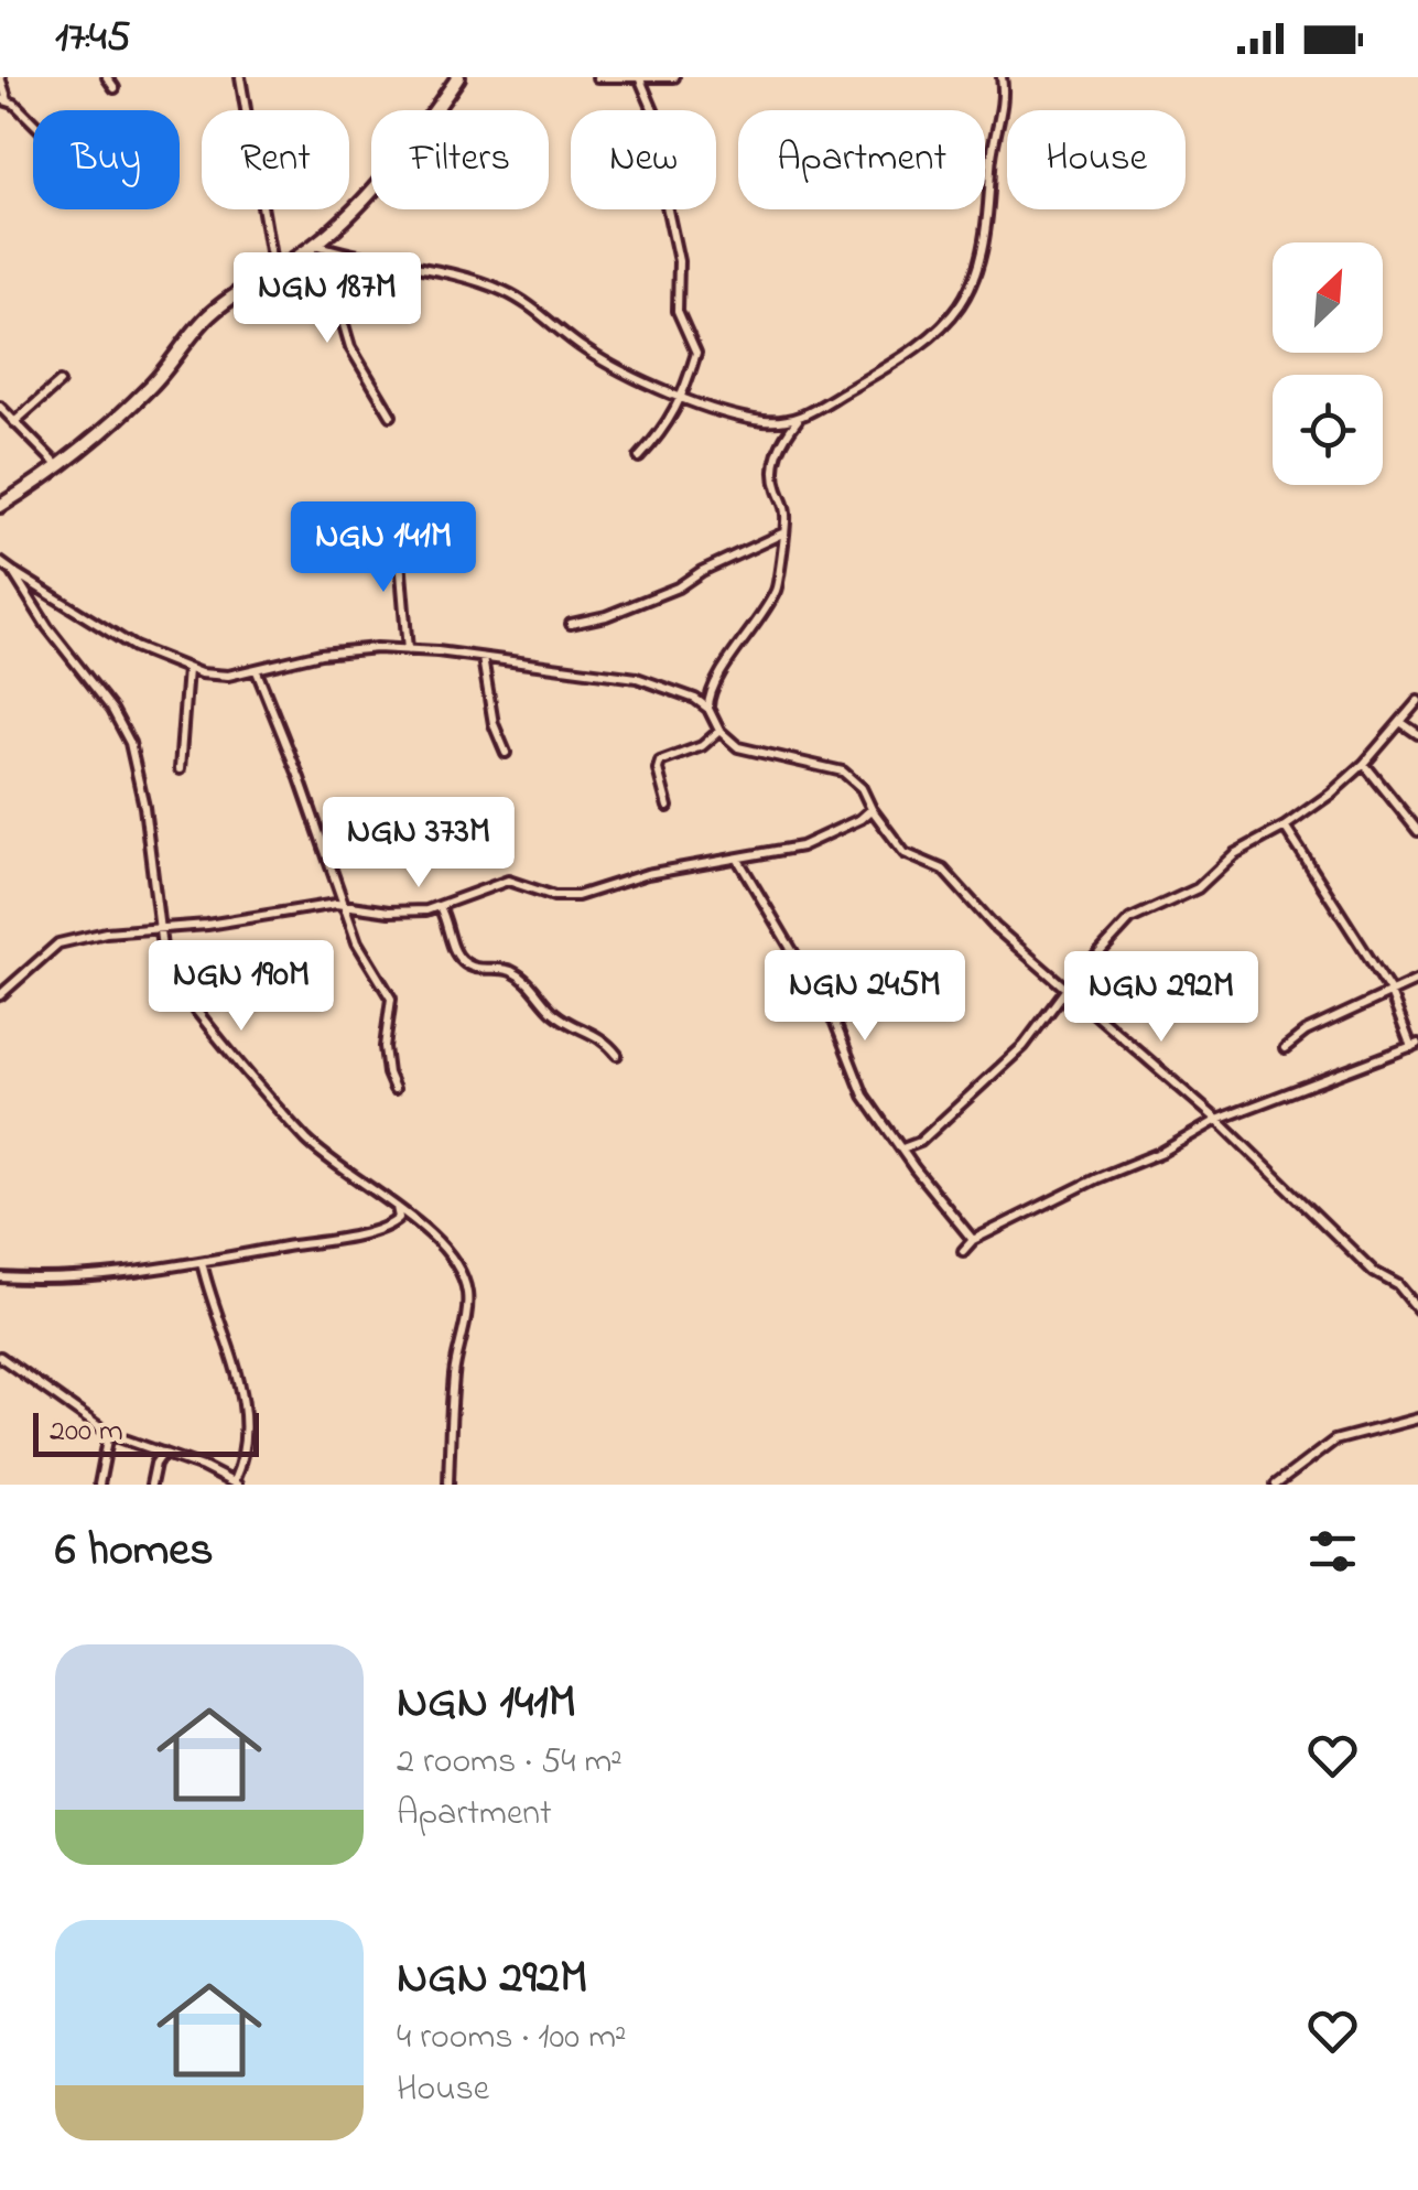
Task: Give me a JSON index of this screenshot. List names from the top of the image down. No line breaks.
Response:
{"scale_bar":"200 m","north":"top right","page":{"status":"17:45","chip":["Buy","Rent","Filters","New","Apartment","House"],"price":["NGN 187M","NGN 141M","NGN 373M","NGN 190M","NGN 245M","NGN 292M"],"scale":"200 m","heading":"6 homes","list":[{"name":"NGN 141M","note":"2 rooms · 54 m² · Apartment"},{"name":"NGN 292M","note":"4 rooms · 100 m² · House"}]}}
